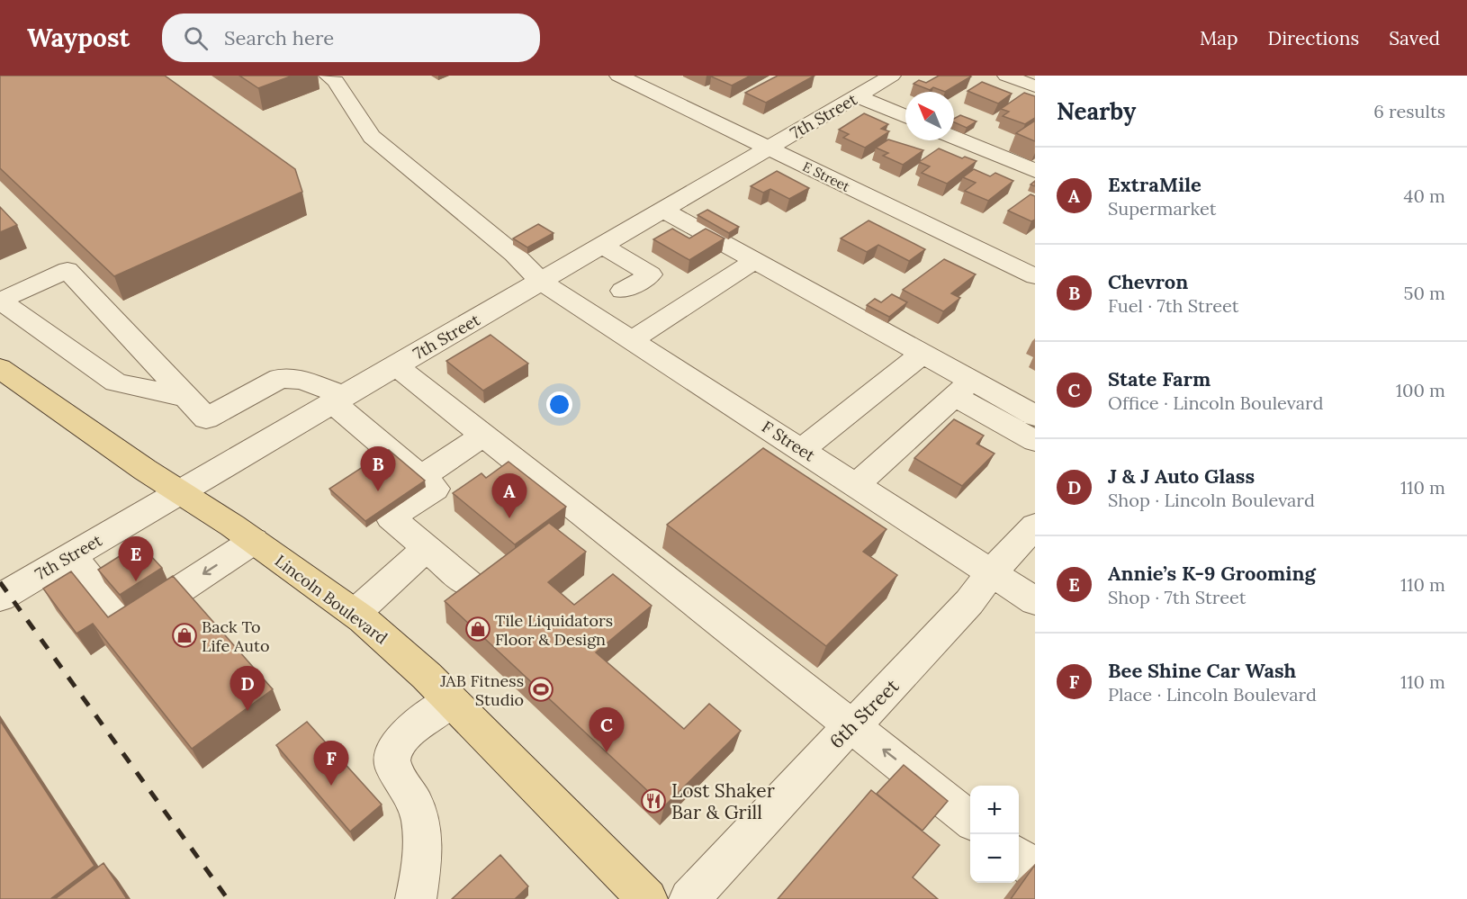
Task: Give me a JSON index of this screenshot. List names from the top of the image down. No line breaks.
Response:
{"streets":{"main road":["Lincoln Boulevard"],"street":["7th Street","E Street","F Street","6th Street"]},"crossings":[["7th Street","E Street"],["7th Street","F Street"],["7th Street","Lincoln Boulevard"],["F Street","6th Street"]],"places":{"shop":["Tile Liquidators Floor & Design","Back To Life Auto"],"sports":["JAB Fitness Studio"],"restaurant":["Lost Shaker Bar & Grill"]},"north":"top left","page":{"header":"Waypost","search":"Search here","nav":["Map","Directions","Saved"],"heading":["Nearby","6 results"],"list":[{"mark":"A","name":"ExtraMile","note":"Supermarket","value":"40 m"},{"mark":"B","name":"Chevron","note":"Fuel · 7th Street","value":"50 m"},{"mark":"C","name":"State Farm","note":"Office · Lincoln Boulevard","value":"100 m"},{"mark":"D","name":"J & J Auto Glass","note":"Shop · Lincoln Boulevard","value":"110 m"},{"mark":"E","name":"Annie’s K-9 Grooming","note":"Shop · 7th Street","value":"110 m"},{"mark":"F","name":"Bee Shine Car Wash","note":"Place · Lincoln Boulevard","value":"110 m"}],"pins":["B","A","E","D","C","F"],"map_buttons":["+","−"]}}
